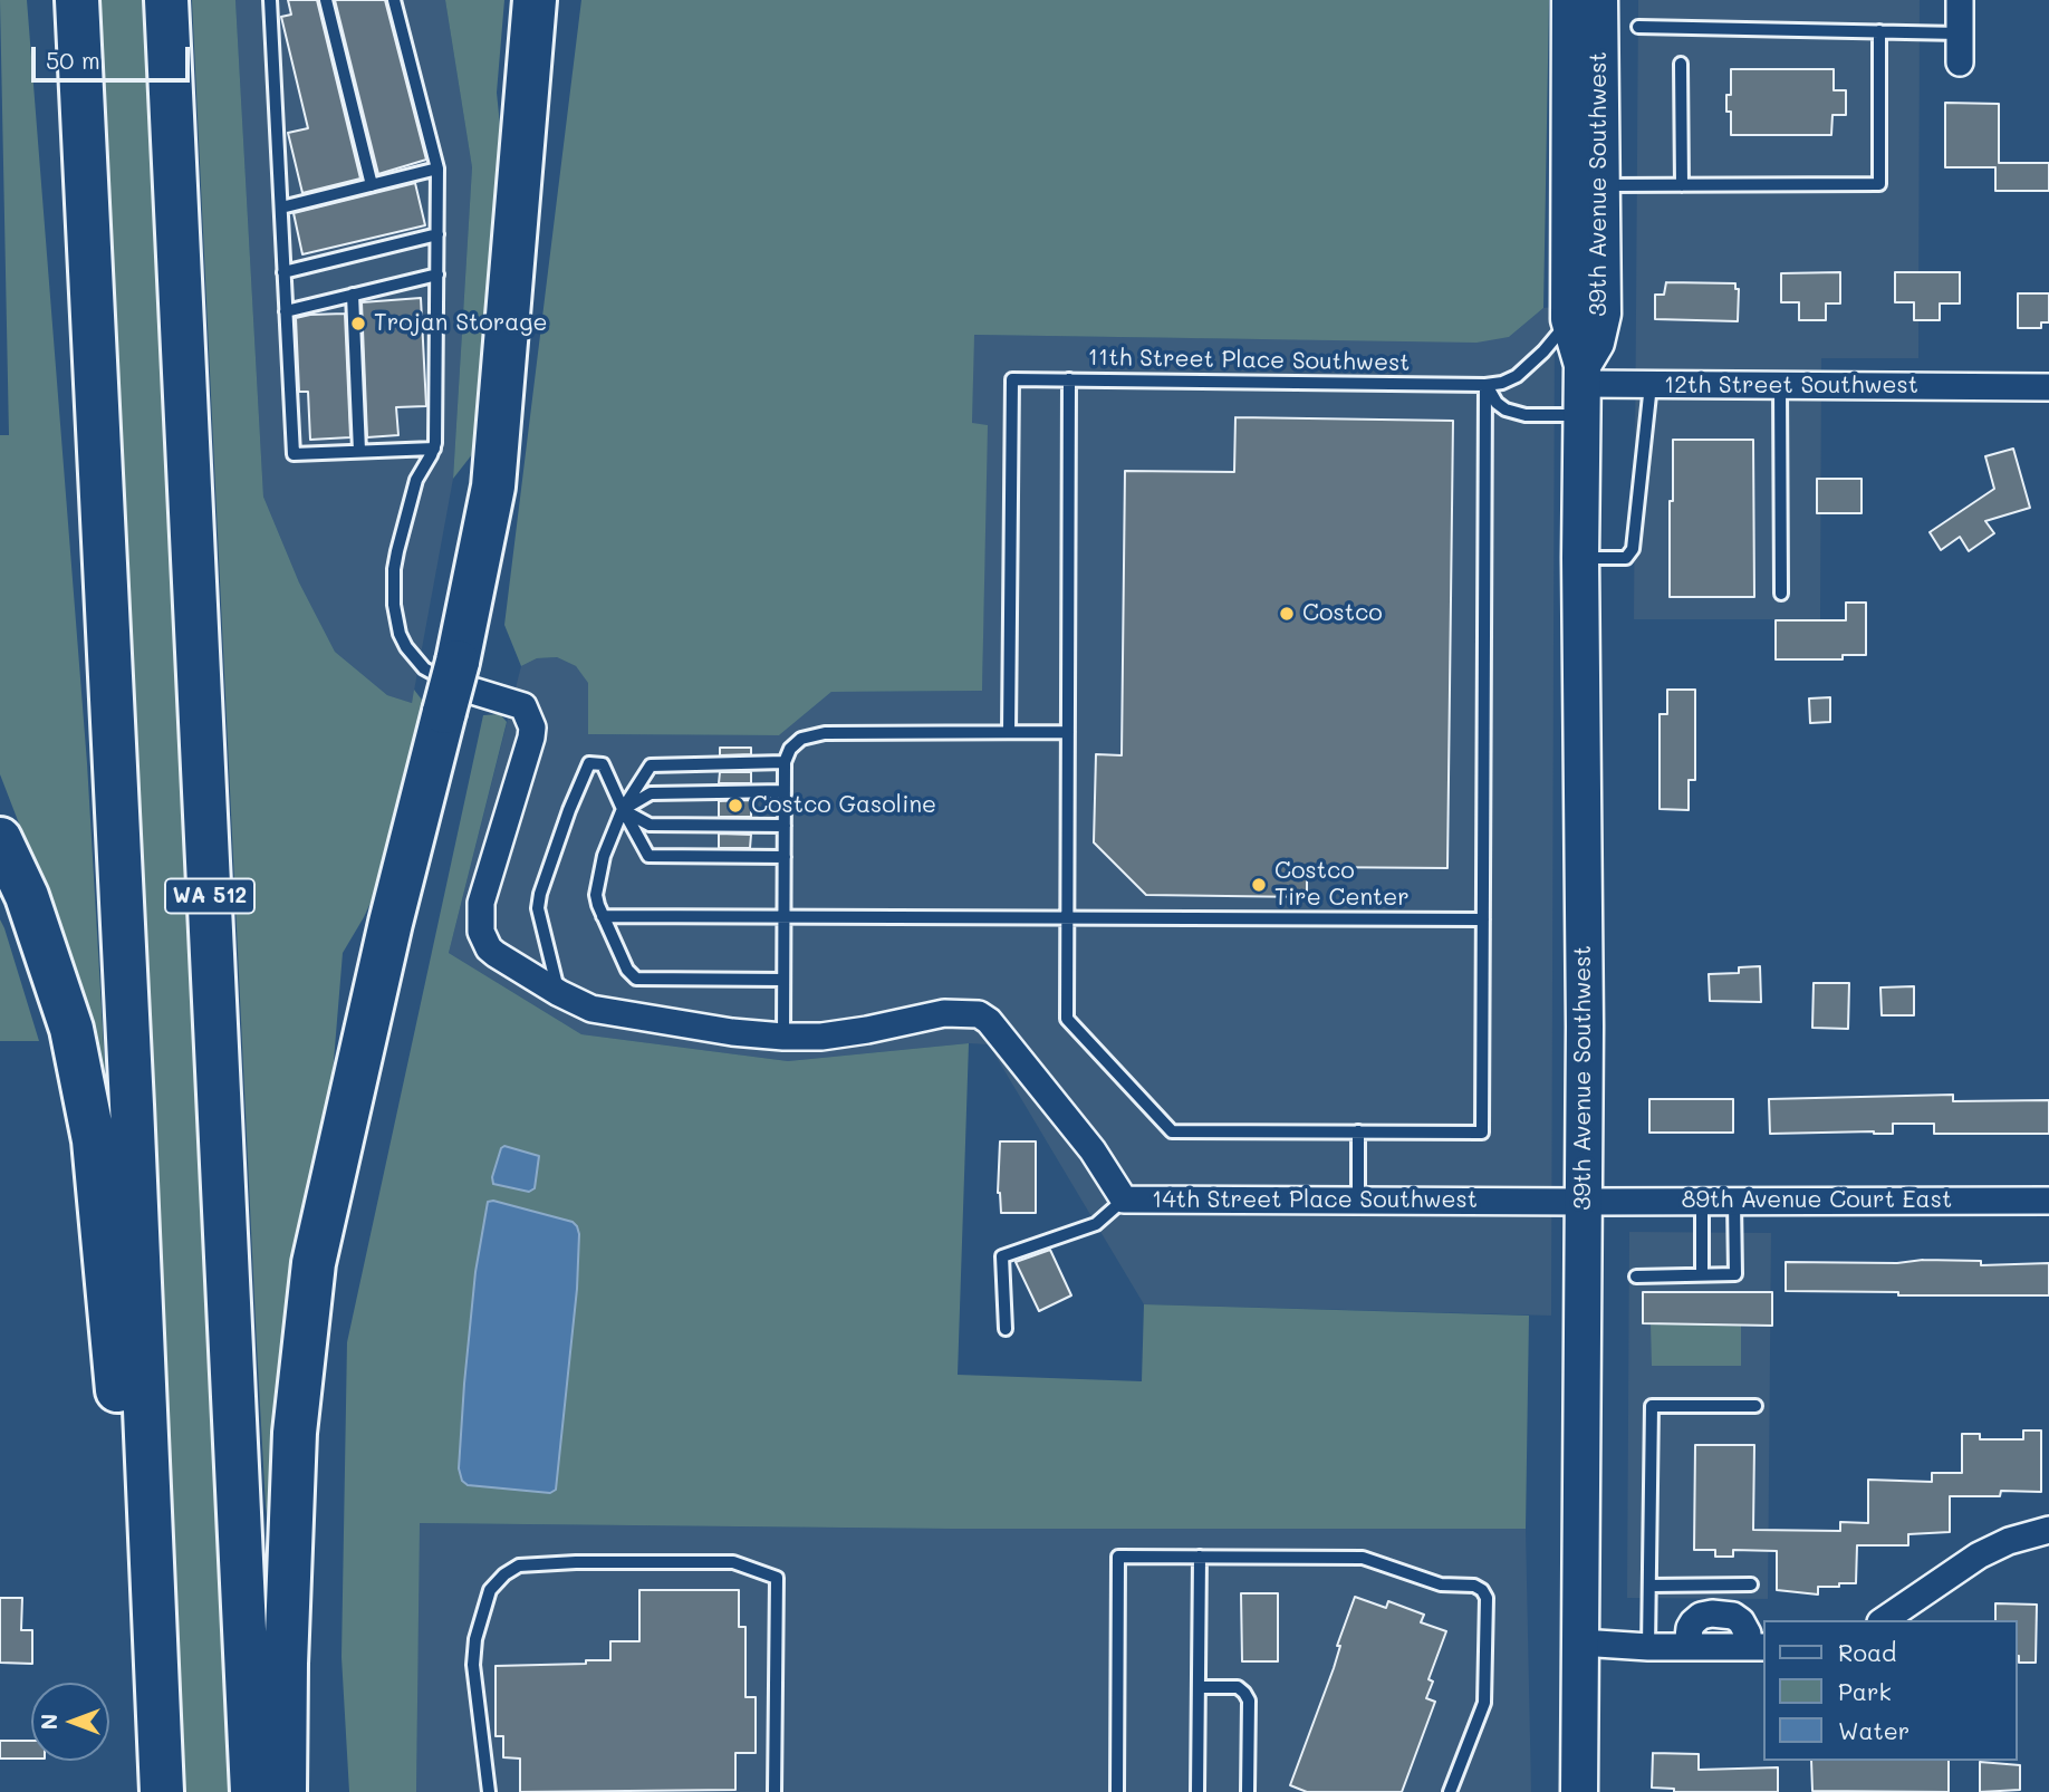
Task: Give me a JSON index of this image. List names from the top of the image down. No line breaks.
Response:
{"streets":{"highway":["WA 512"],"main road":["39th Avenue Southwest"],"street":["12th Street Southwest","14th Street Place Southwest","89th Avenue Court East"],"lane":["11th Street Place Southwest"]},"crossings":[["39th Avenue Southwest","11th Street Place Southwest"],["39th Avenue Southwest","12th Street Southwest"],["39th Avenue Southwest","14th Street Place Southwest"],["39th Avenue Southwest","89th Avenue Court East"],["14th Street Place Southwest","89th Avenue Court East"]],"places":["Trojan Storage","Costco","Costco Gasoline","Costco Tire Center"],"legend":["Road","Park","Water"],"scale_bar":"50 m","north":"left"}
